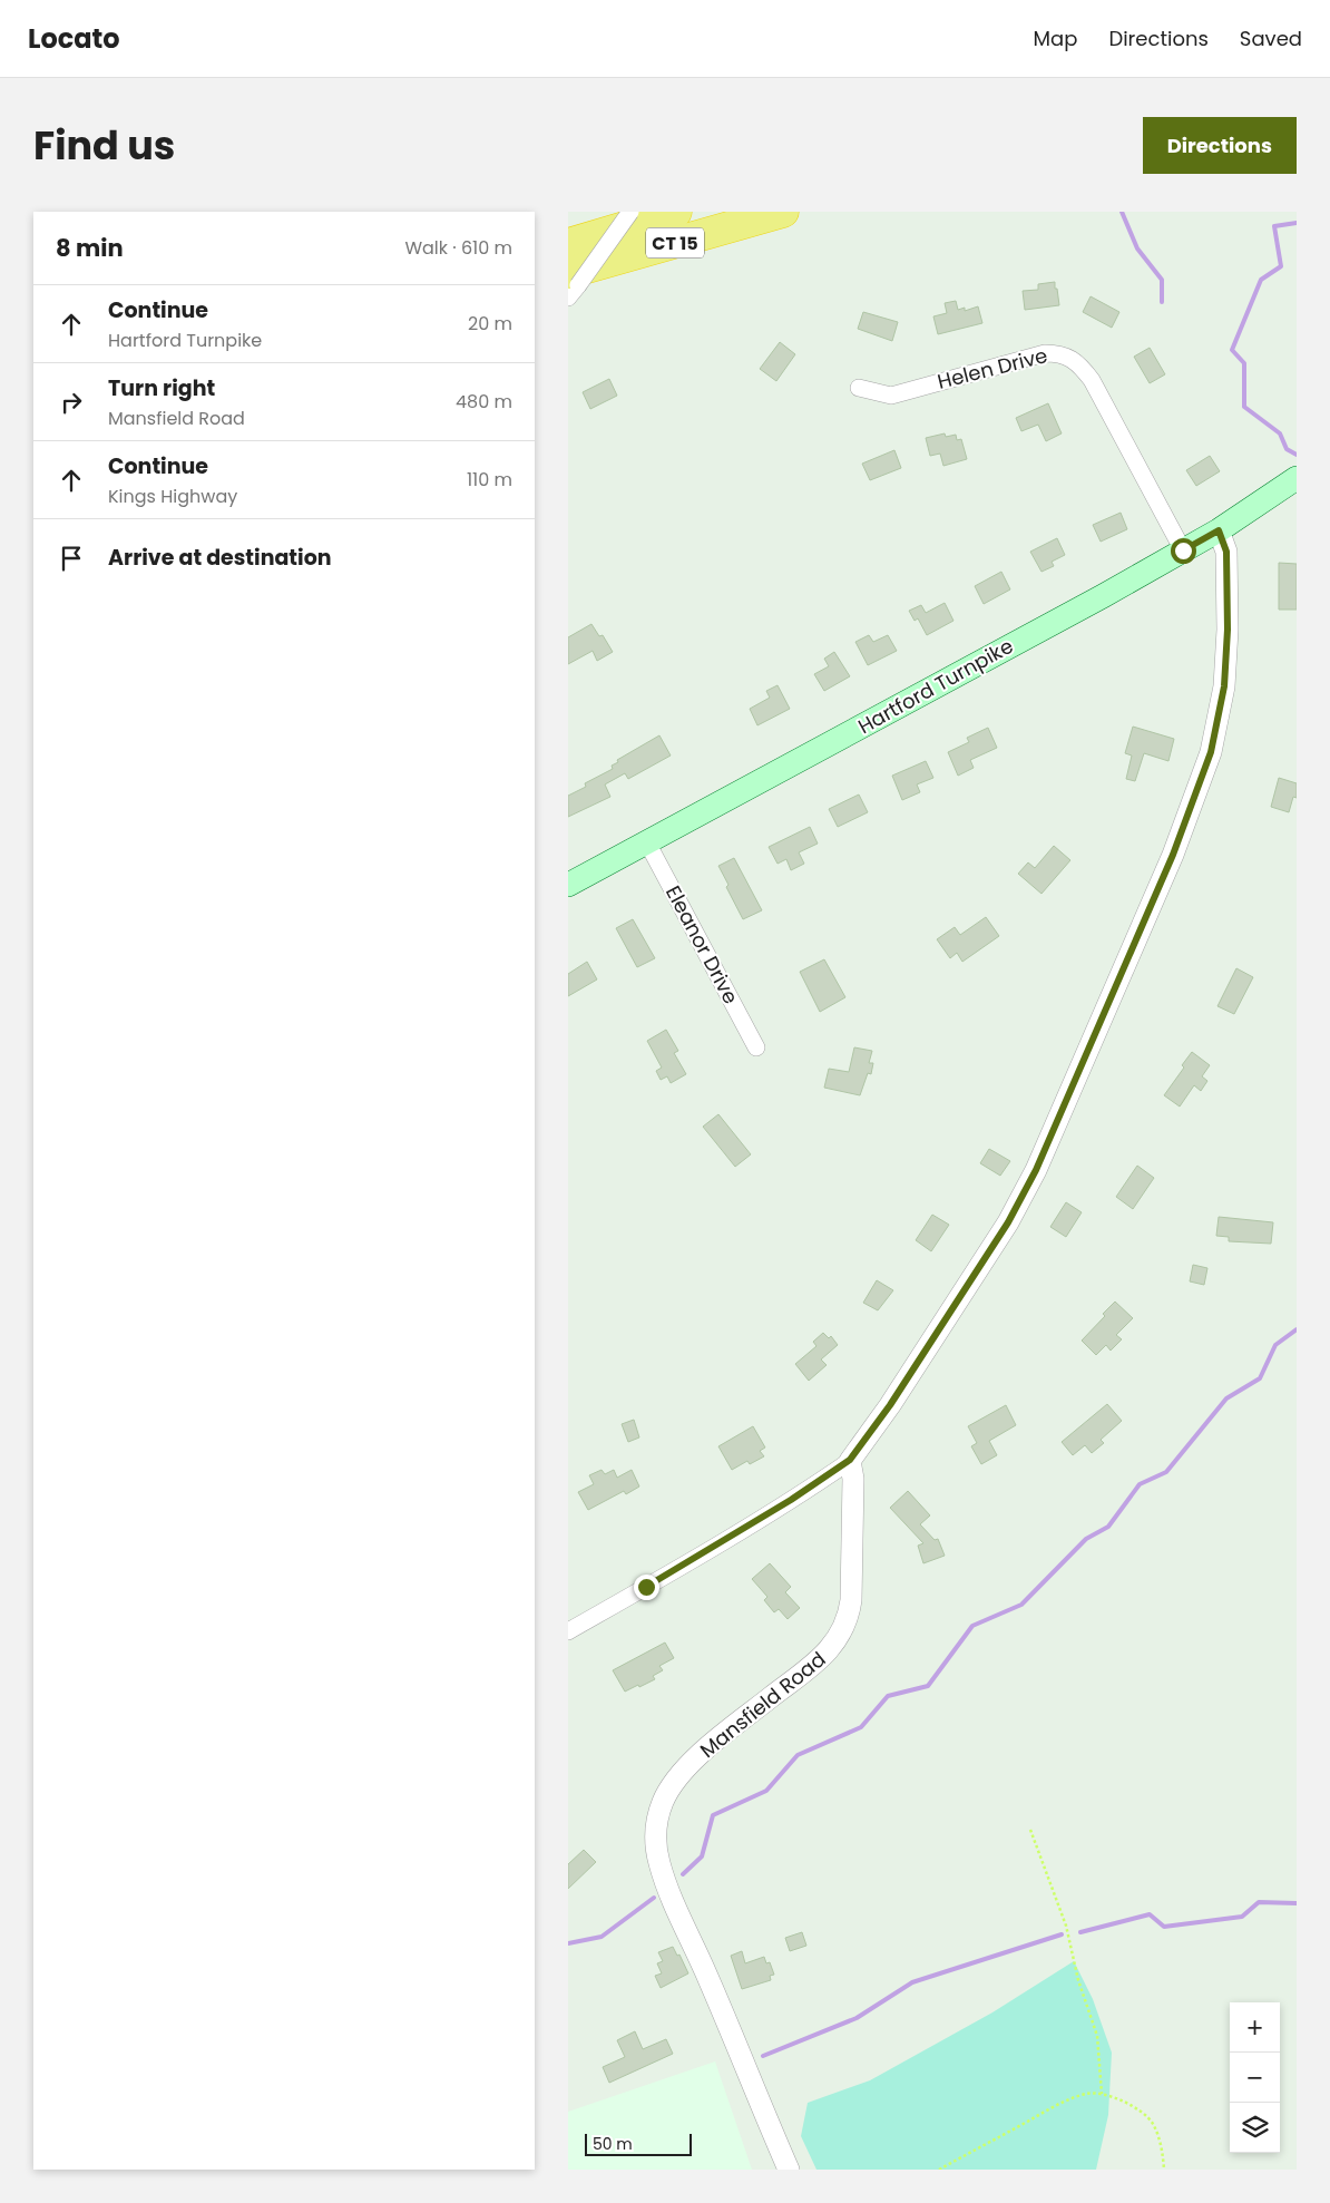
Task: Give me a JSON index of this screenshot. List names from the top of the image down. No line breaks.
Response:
{"streets":{"highway":["CT 15"],"main road":["Hartford Turnpike"],"street":["Helen Drive","Eleanor Drive","Mansfield Road"]},"crossings":[["Helen Drive","Hartford Turnpike"],["Hartford Turnpike","Eleanor Drive"]],"scale_bar":"50 m","page":{"header":"Locato","nav":["Map","Directions","Saved"],"title":"Find us","buttons":"Directions","heading":["8 min","Walk · 610 m"],"list":[["Continue","Hartford Turnpike","20 m"],["Turn right","Mansfield Road","480 m"],["Continue","Kings Highway","110 m"],"Arrive at destination"],"map_buttons":["+","−"],"scale":"50 m"}}
